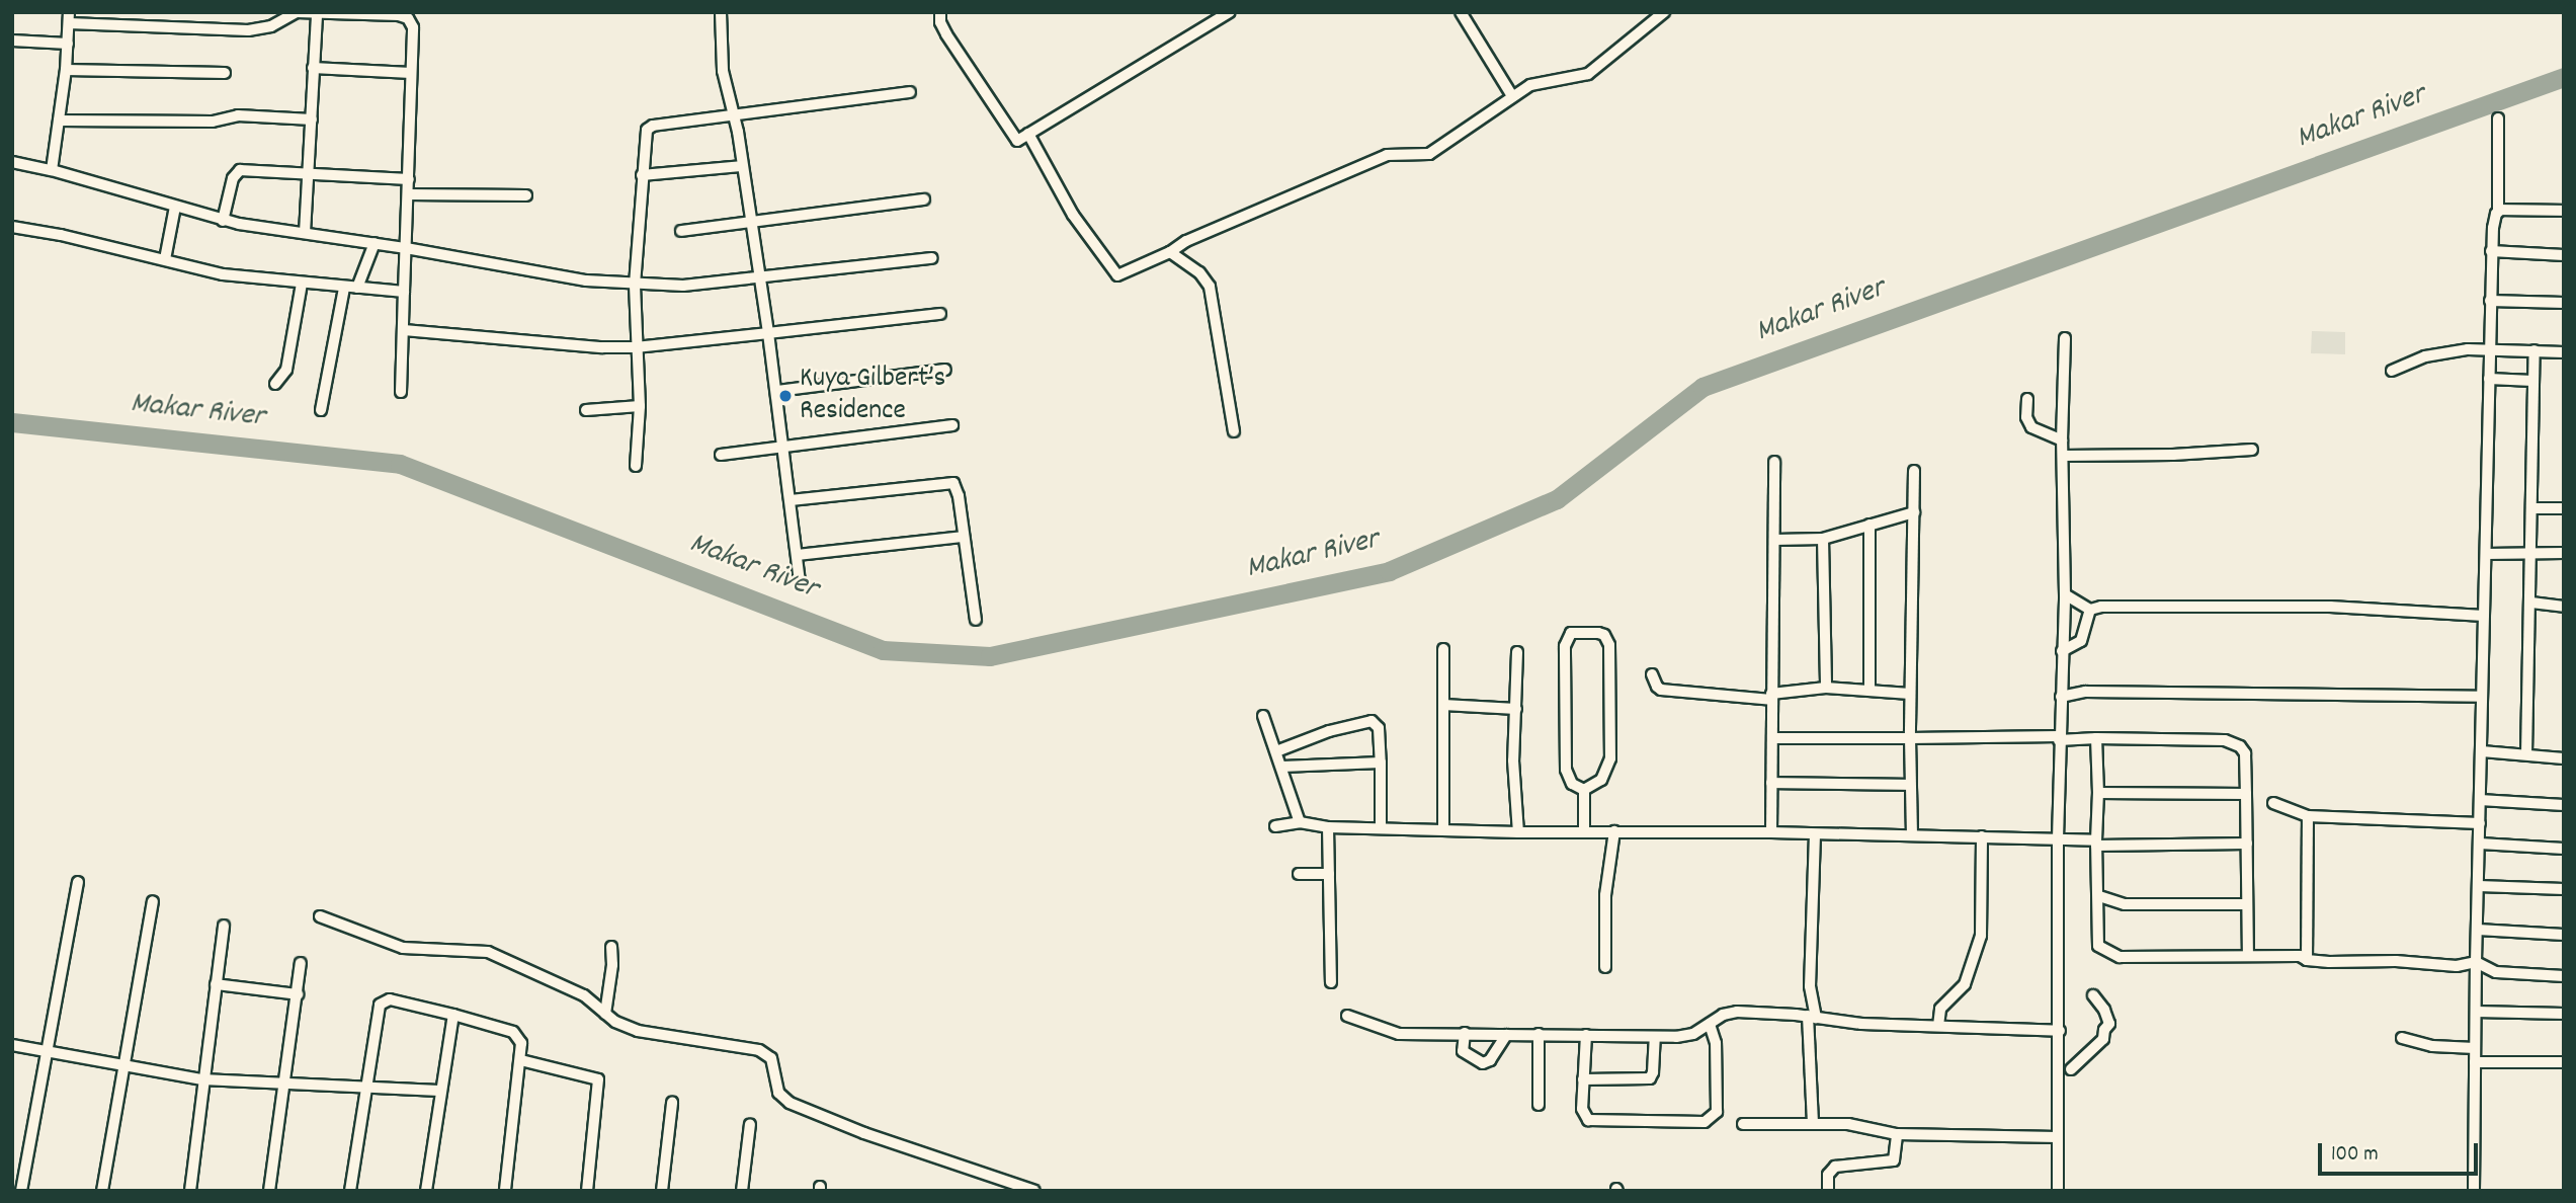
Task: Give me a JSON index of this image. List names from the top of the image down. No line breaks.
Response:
{"water":["Makar River"],"places":["Kuya Gilbert’s Residence"],"scale_bar":"100 m"}
